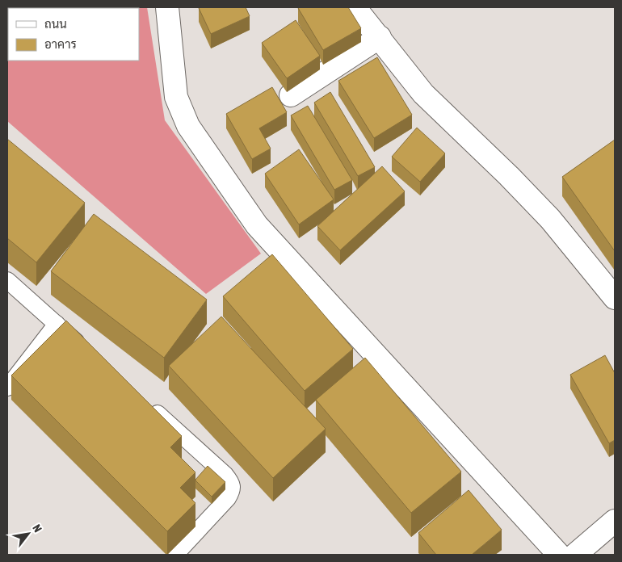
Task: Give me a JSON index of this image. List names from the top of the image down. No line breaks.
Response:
{"legend":["ถนน","อาคาร"],"north":"top right"}
